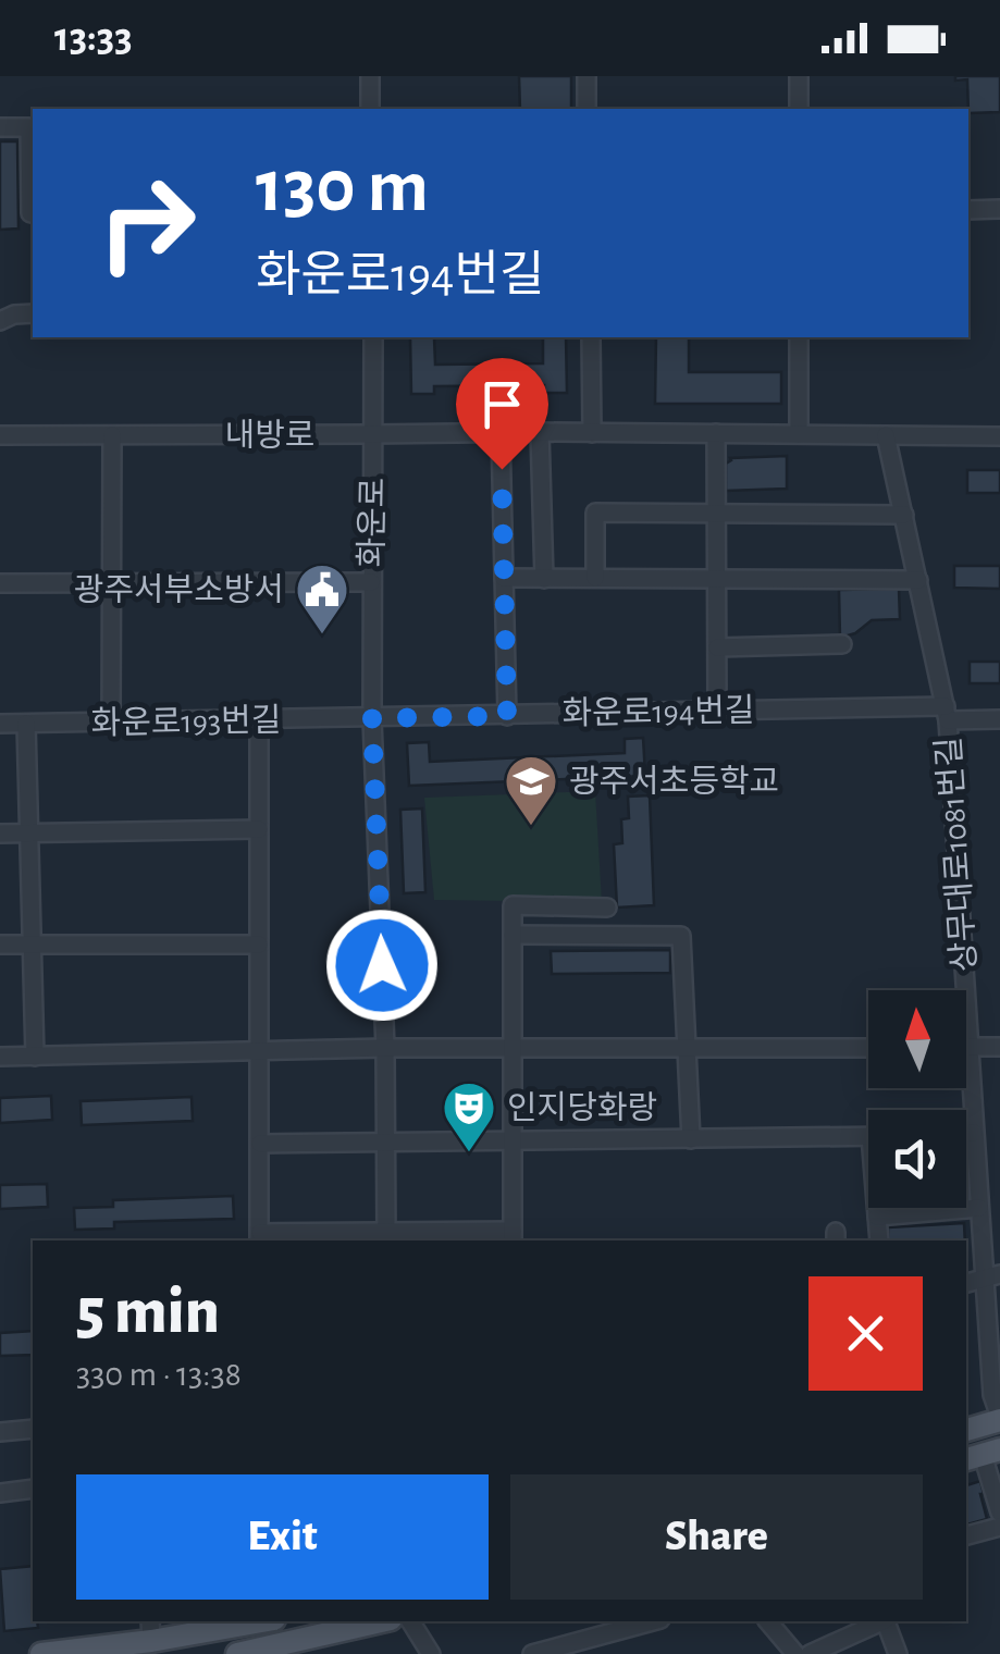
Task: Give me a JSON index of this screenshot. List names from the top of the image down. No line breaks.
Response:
{"streets":{"street":["내방로","화운로","화운로194번길","화운로193번길","상무대로1081번길"]},"crossings":[["내방로","화운로"],["내방로","상무대로1081번길"],["화운로","화운로194번길"],["화운로","화운로193번길"],["화운로194번길","화운로193번길"],["화운로194번길","상무대로1081번길"]],"places":{"public building":["광주서부소방서"],"school or university":["광주서초등학교"],"theatre":["인지당화랑"]},"north":"top","page":{"status":"13:33","turn":["130 m","화운로194번길"],"heading":["5 min","330 m · 13:38"],"buttons":["Exit","Share"]}}
